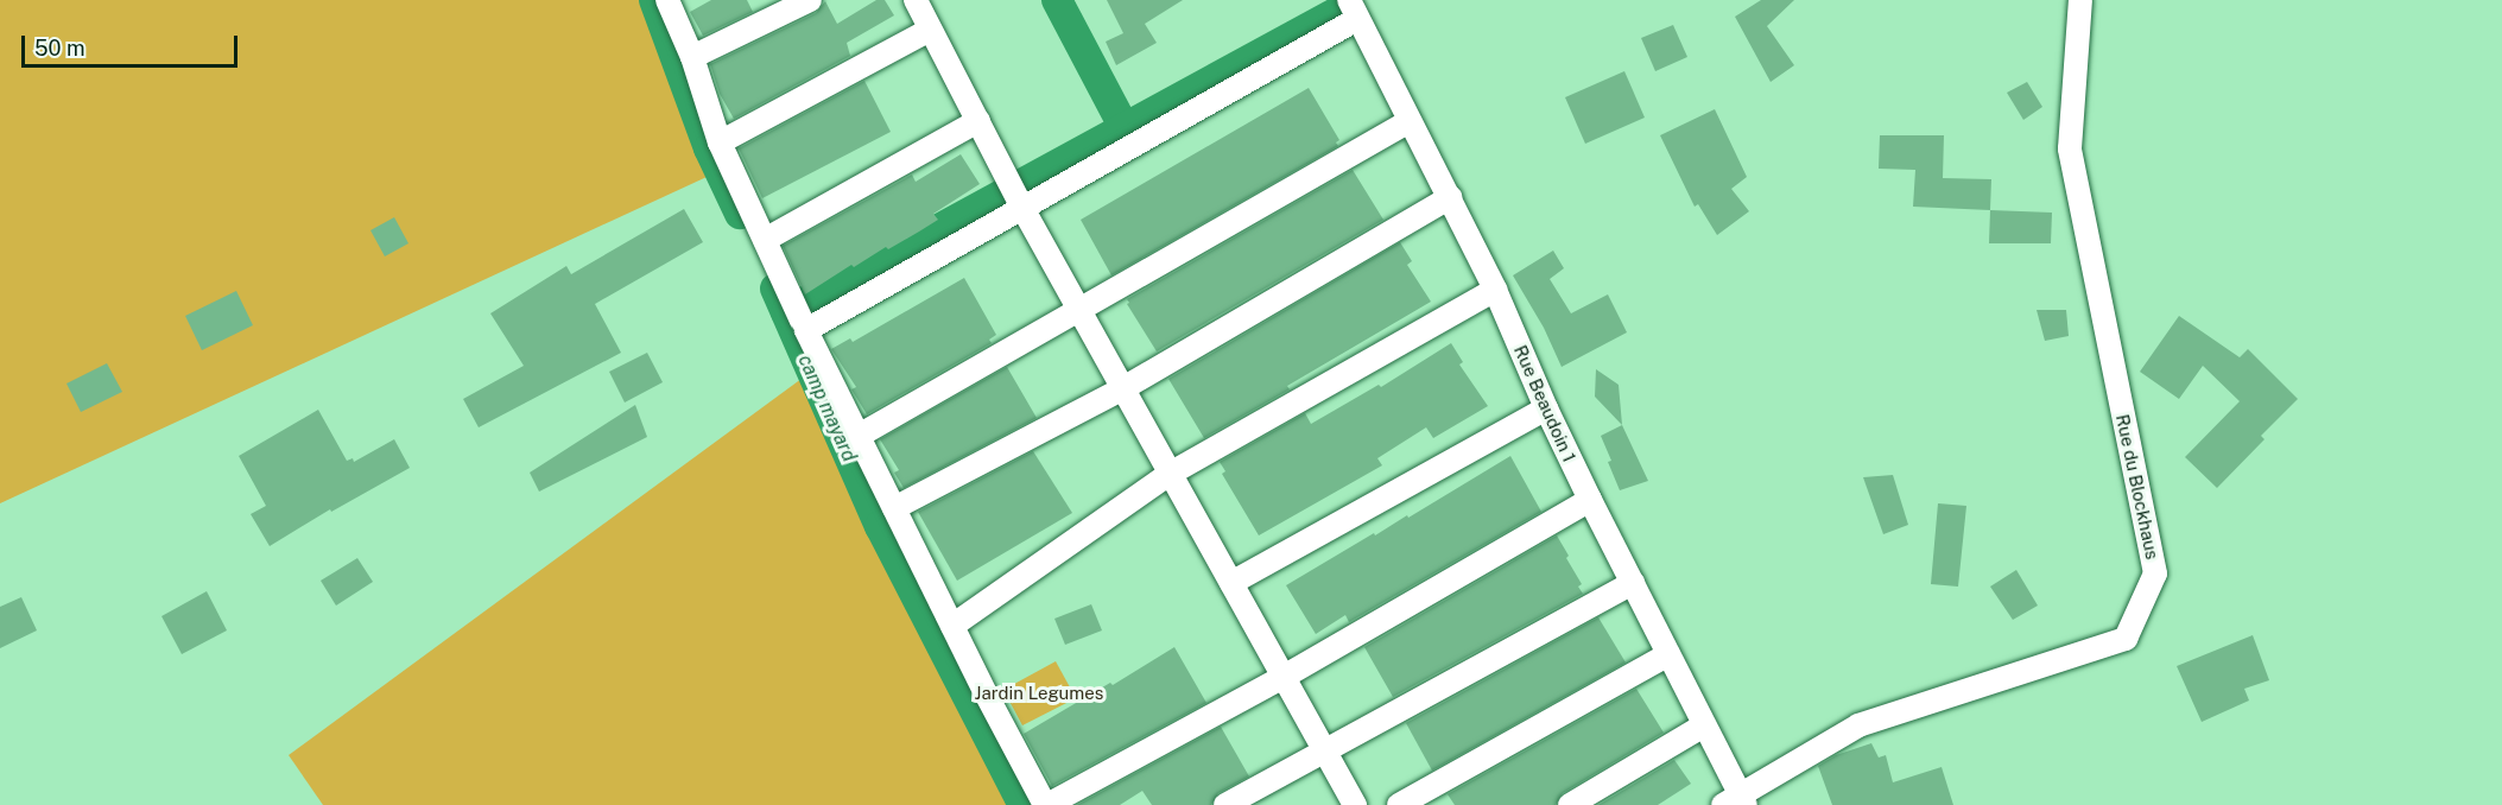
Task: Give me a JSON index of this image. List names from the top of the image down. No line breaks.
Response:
{"streets":{"street":["Rue Beaudoin 1","Rue du Blockhaus"]},"crossings":[["Rue Beaudoin 1","Rue du Blockhaus"]],"water":["camp mayard"],"parks":["Jardin Legumes"],"scale_bar":"50 m"}
